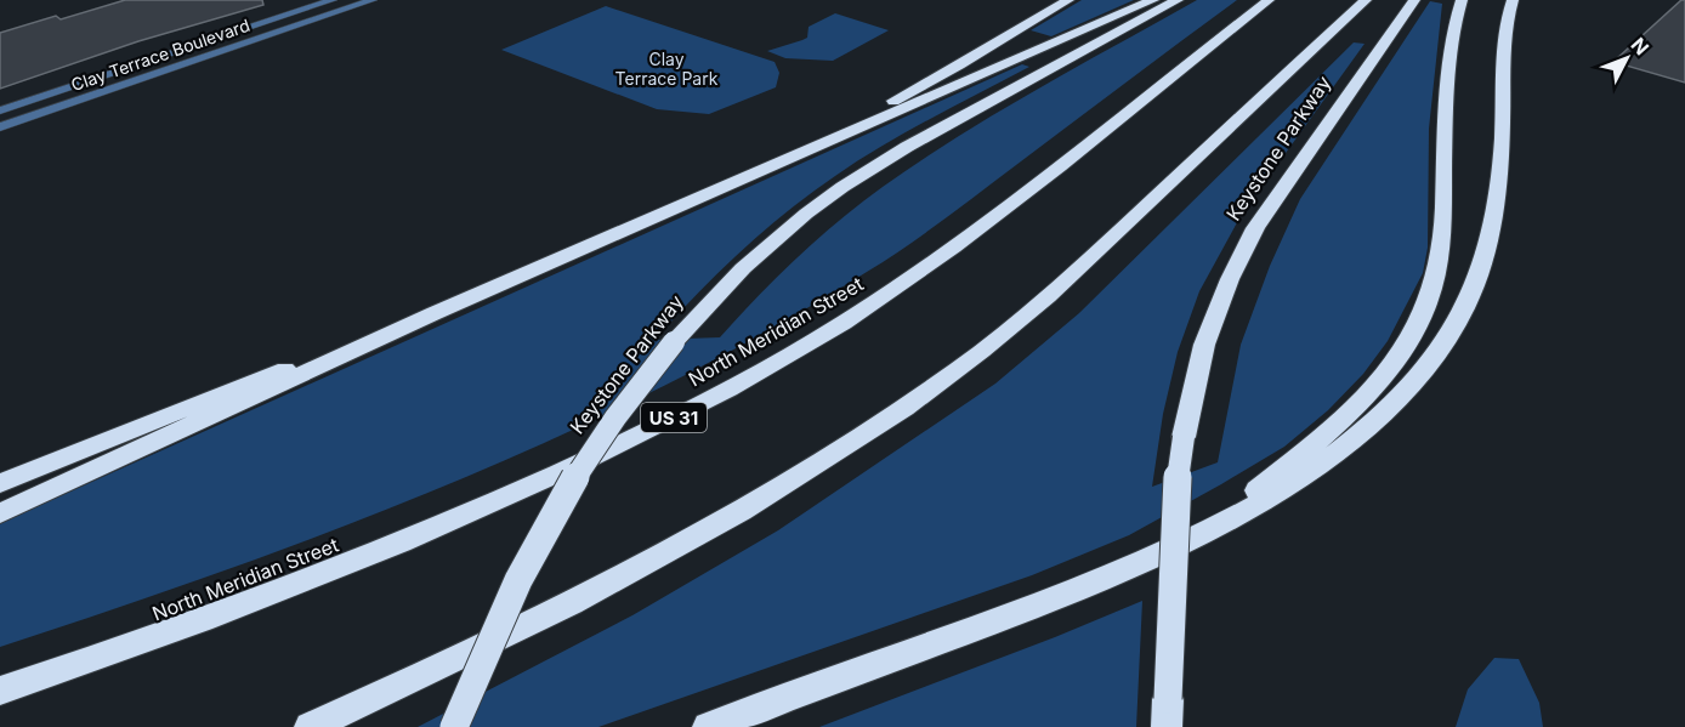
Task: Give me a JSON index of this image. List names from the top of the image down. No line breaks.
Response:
{"streets":{"highway":["Keystone Parkway","North Meridian Street","US 31"],"street":["Clay Terrace Boulevard"]},"parks":["Clay Terrace Park"],"north":"top right"}
